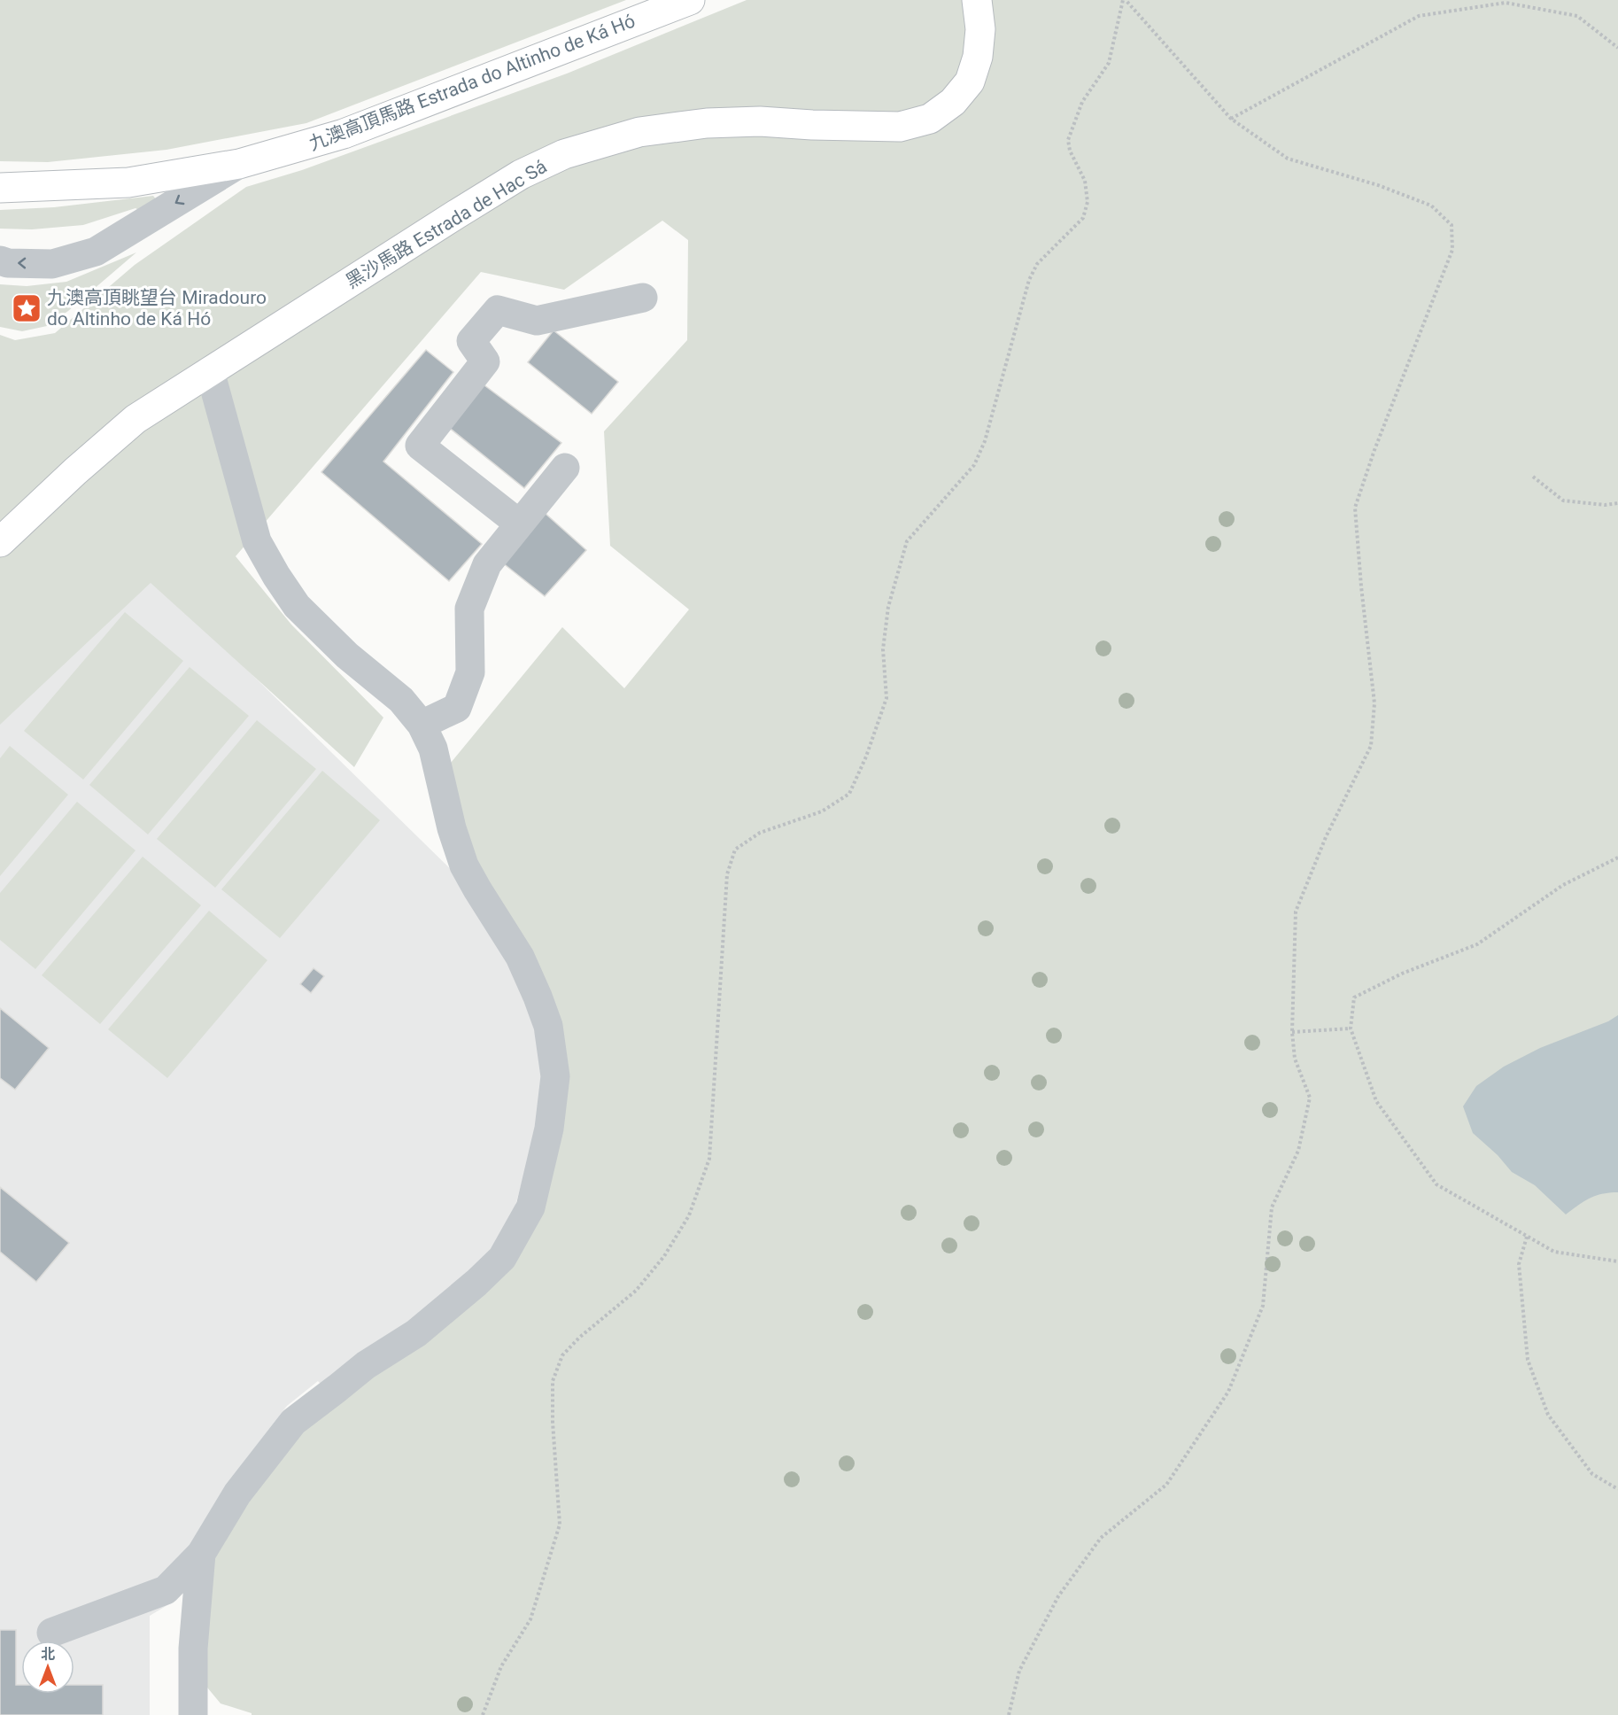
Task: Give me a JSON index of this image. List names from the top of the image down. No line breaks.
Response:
{"streets":{"main road":["九澳高頂馬路 Estrada do Altinho de Ká Hó","黑沙馬路 Estrada de Hac Sá"]},"places":{"place":["九澳高頂眺望台 Miradouro do Altinho de Ká Hó"]},"north":"top"}
